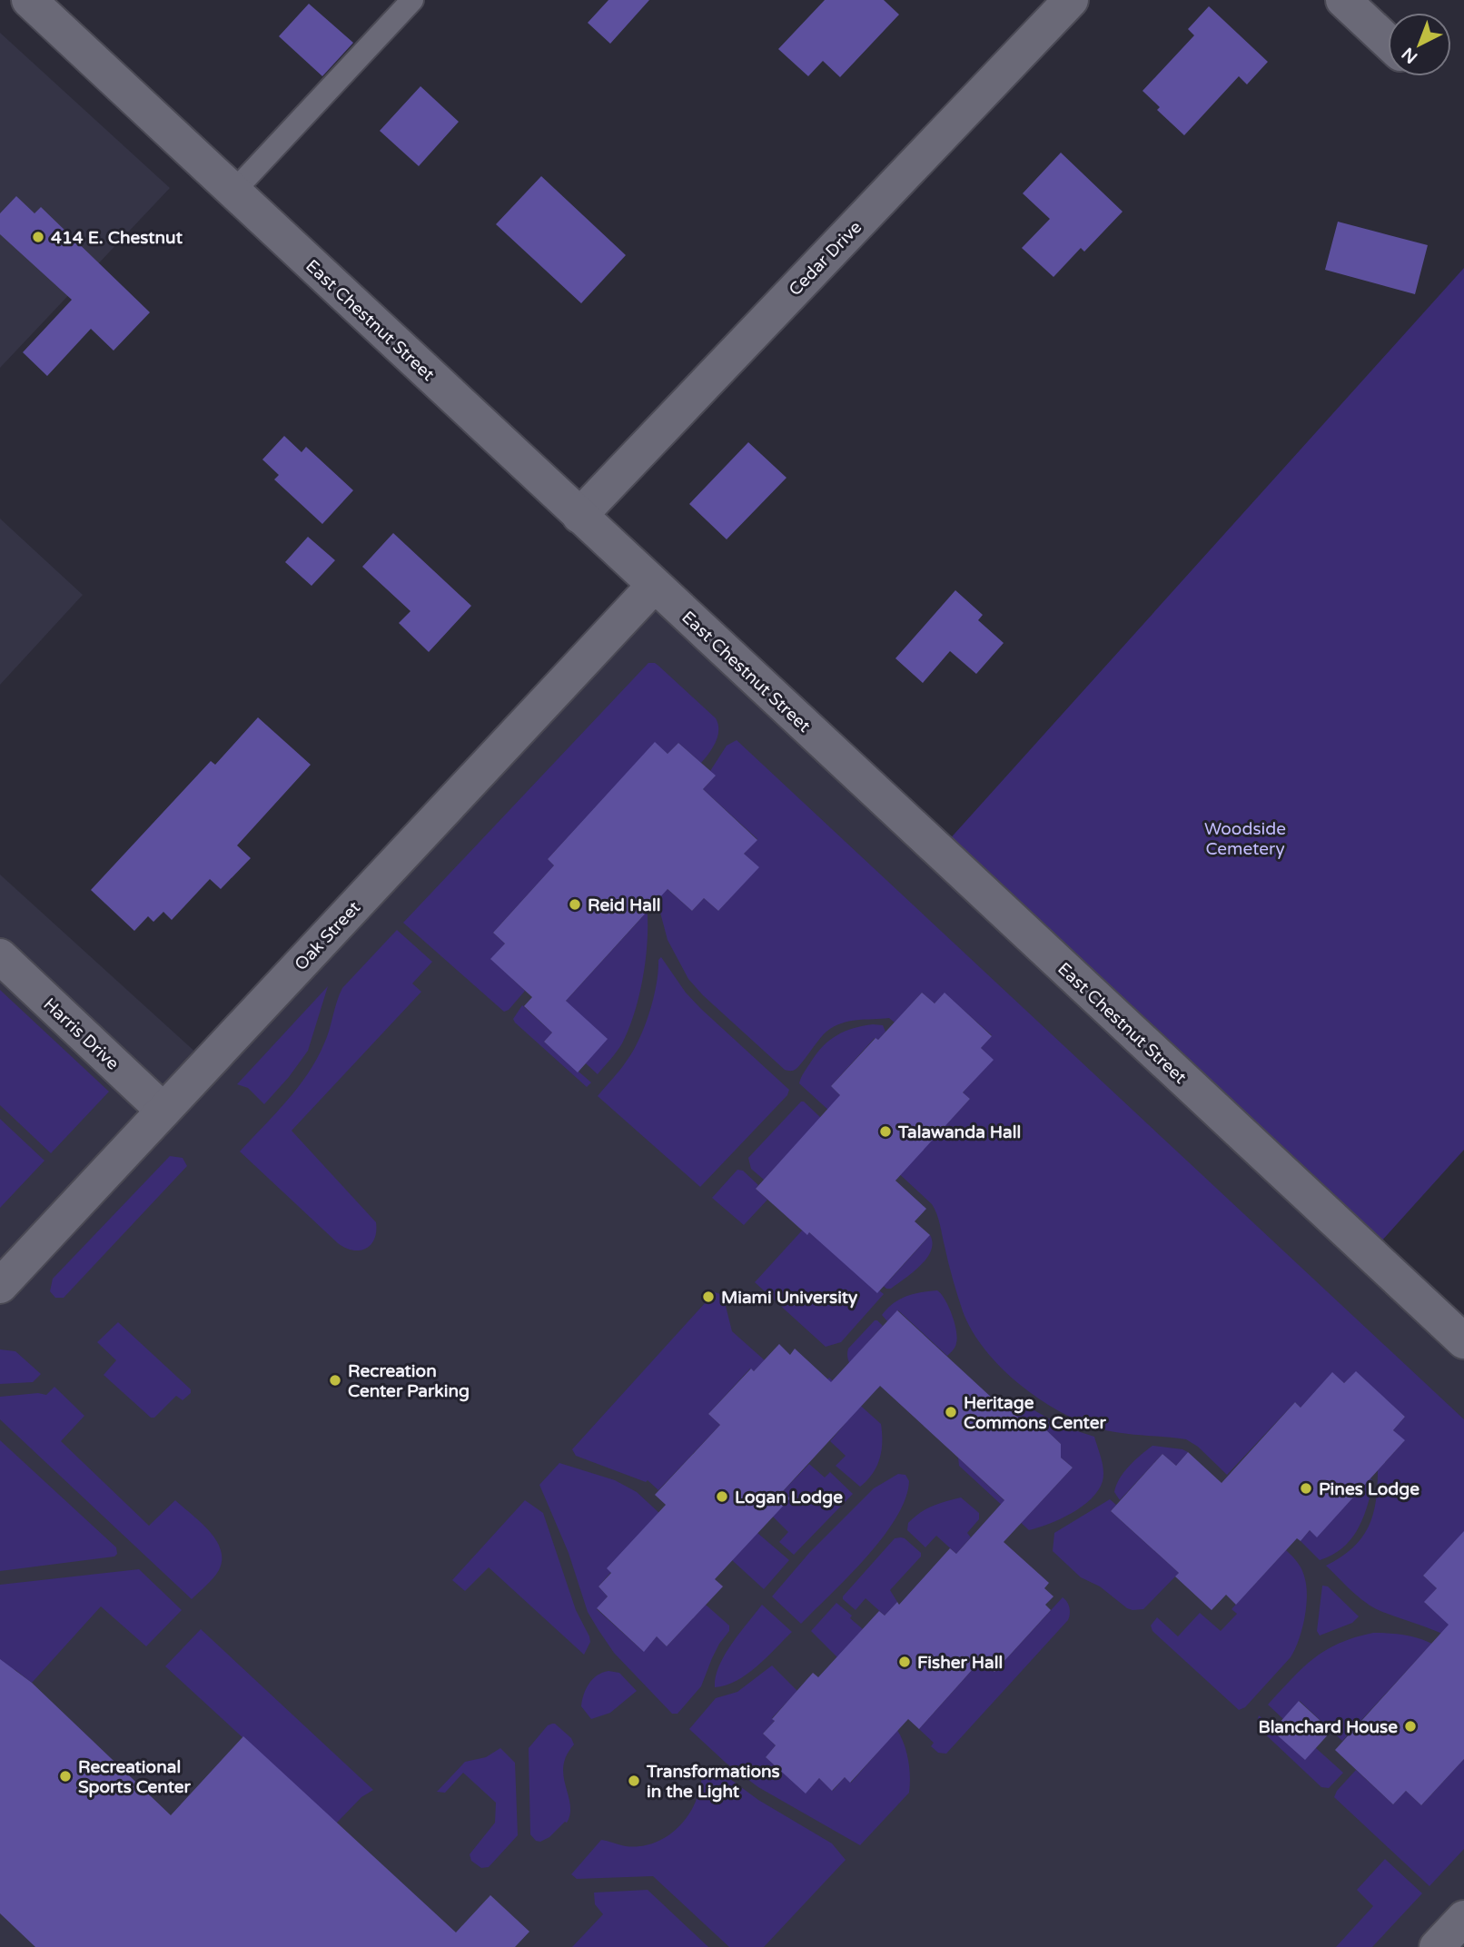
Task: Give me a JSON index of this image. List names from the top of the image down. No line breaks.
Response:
{"streets":{"street":["Cedar Drive","East Chestnut Street","Oak Street","Harris Drive"]},"crossings":[["Cedar Drive","East Chestnut Street"],["East Chestnut Street","Oak Street"],["Oak Street","Harris Drive"]],"parks":["Woodside Cemetery"],"places":["414 E. Chestnut","Reid Hall","Talawanda Hall","Miami University","Recreation Center Parking","Heritage Commons Center","Pines Lodge","Logan Lodge","Fisher Hall","Blanchard House","Recreational Sports Center","Transformations in the Light"],"north":"bottom left"}
